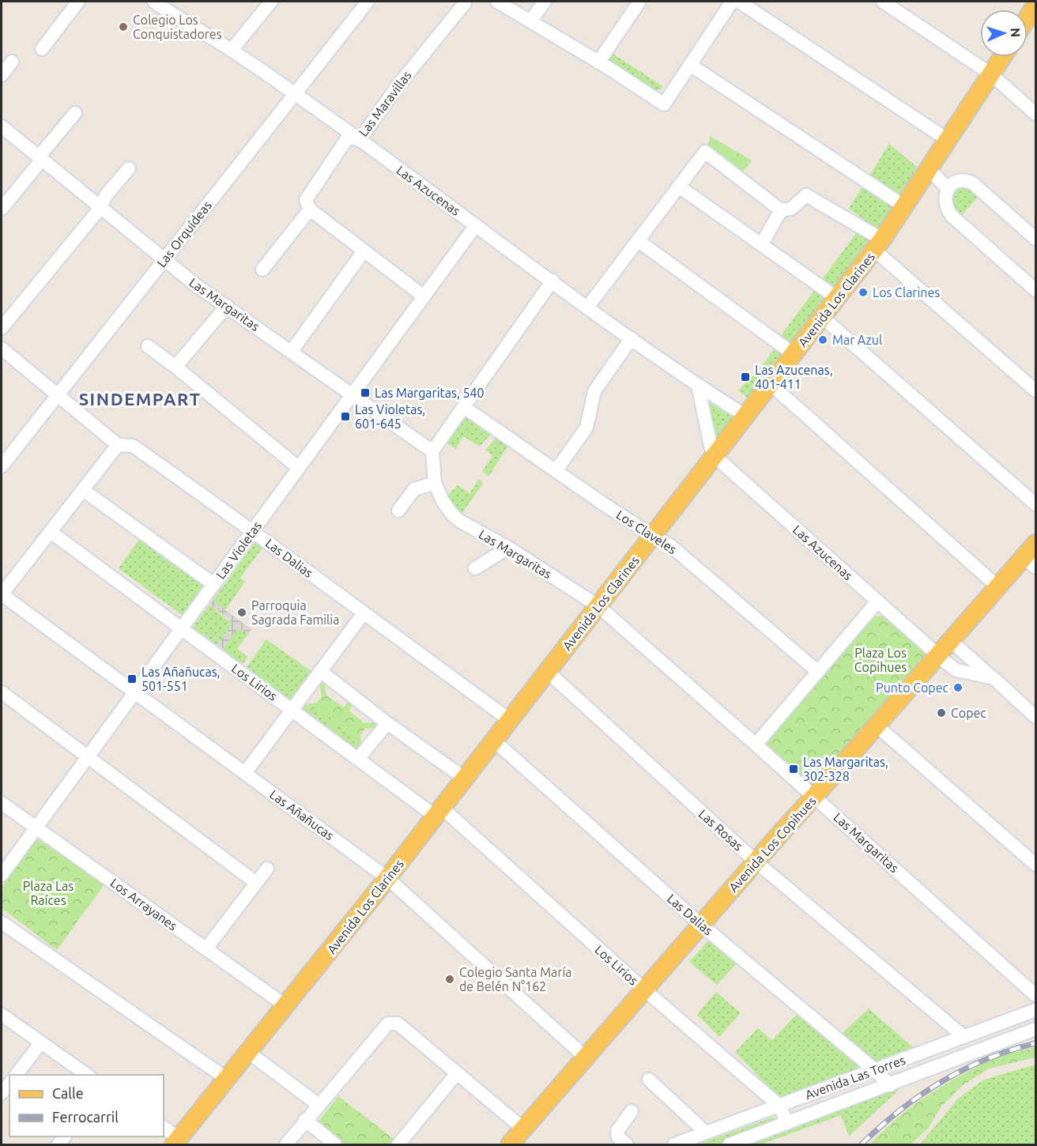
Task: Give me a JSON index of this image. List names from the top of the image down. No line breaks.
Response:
{"streets":{"main road":["Avenida Los Clarines","Avenida Los Copihues"],"street":["Las Maravillas","Las Azucenas","Las Orquídeas","Las Margaritas","Los Claveles","Las Violetas","Las Dalias","Los Lirios","Las Añañucas","Las Rosas","Los Arrayanes","Avenida Las Torres"]},"crossings":[["Las Maravillas","Las Azucenas"],["Las Azucenas","Las Orquídeas"],["Las Azucenas","Avenida Los Clarines"],["Las Azucenas","Las Violetas"],["Las Azucenas","Avenida Los Copihues"],["Las Orquídeas","Las Margaritas"],["Las Orquídeas","Las Dalias"],["Avenida Los Clarines","Las Margaritas"],["Avenida Los Clarines","Los Claveles"],["Avenida Los Clarines","Las Dalias"],["Avenida Los Clarines","Los Lirios"],["Avenida Los Clarines","Las Añañucas"],["Avenida Los Clarines","Las Rosas"],["Avenida Los Clarines","Los Arrayanes"],["Las Margaritas","Las Violetas"],["Las Margaritas","Avenida Los Copihues"],["Las Violetas","Las Dalias"],["Las Violetas","Los Lirios"],["Las Violetas","Las Añañucas"],["Las Violetas","Los Arrayanes"],["Las Dalias","Avenida Los Copihues"],["Las Dalias","Avenida Las Torres"],["Los Lirios","Avenida Los Copihues"],["Los Lirios","Avenida Las Torres"],["Las Añañucas","Avenida Los Copihues"],["Las Rosas","Avenida Los Copihues"],["Las Rosas","Avenida Las Torres"]],"districts":["SINDEMPART"],"parks":["Plaza Los Copihues","Plaza Las Raíces"],"places":{"other":["Colegio Los Conquistadores","Los Clarines","Mar Azul","Parroquia Sagrada Familia","Punto Copec","Copec","Colegio Santa María de Belén N°162"],"transit":["Las Azucenas, 401-411","Las Margaritas, 540","Las Violetas, 601-645","Las Añañucas, 501-551","Las Margaritas, 302-328"]},"legend":["Calle","Ferrocarril"],"north":"right"}
